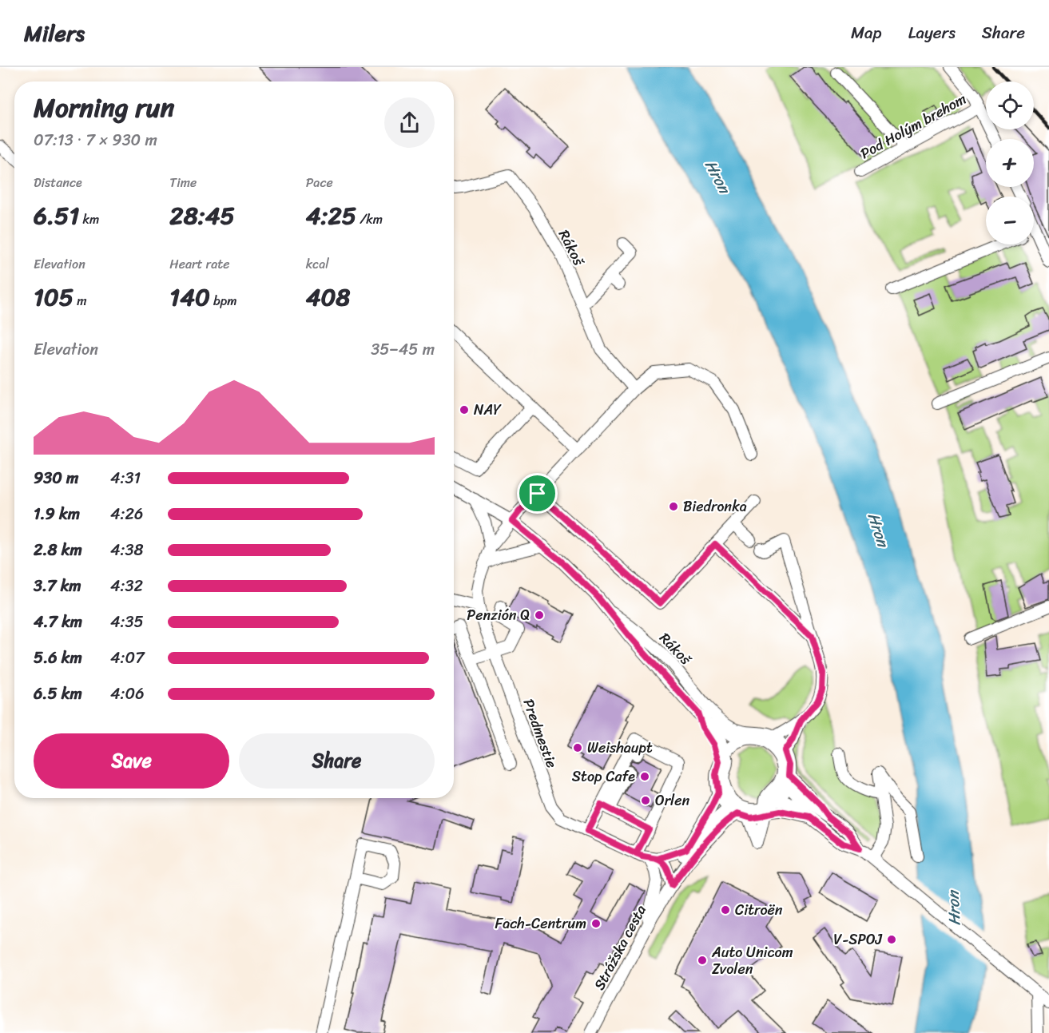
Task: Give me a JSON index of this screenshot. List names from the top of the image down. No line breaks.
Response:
{"streets":{"street":["Pod Holým brehom","Rákoš","Predmestie","Strážska cesta"]},"crossings":[["Rákoš","Predmestie"]],"water":["Hron"],"places":["NAY","Biedronka","Penzión Q","Weishaupt","Stop Cafe","Orlen","Citroën","Fach-Centrum","V-SPOJ","Auto Unicom Zvolen"],"page":{"header":"Milers","nav":["Map","Layers","Share"],"map_buttons":["+","−"],"heading":["Morning run","07:13 · 7 × 930 m"],"stats":[["Distance","6.51 km"],["Time","28:45"],["Pace","4:25 /km"],["Elevation","105 m"],["Heart rate","140 bpm"],["kcal","408"]],"chart":["Elevation","35–45 m"],"list":[{"name":"930 m","note":"4:31"},{"name":"1.9 km","note":"4:26"},{"name":"2.8 km","note":"4:38"},{"name":"3.7 km","note":"4:32"},{"name":"4.7 km","note":"4:35"},{"name":"5.6 km","note":"4:07"},{"name":"6.5 km","note":"4:06"}],"buttons":["Save","Share"]}}
